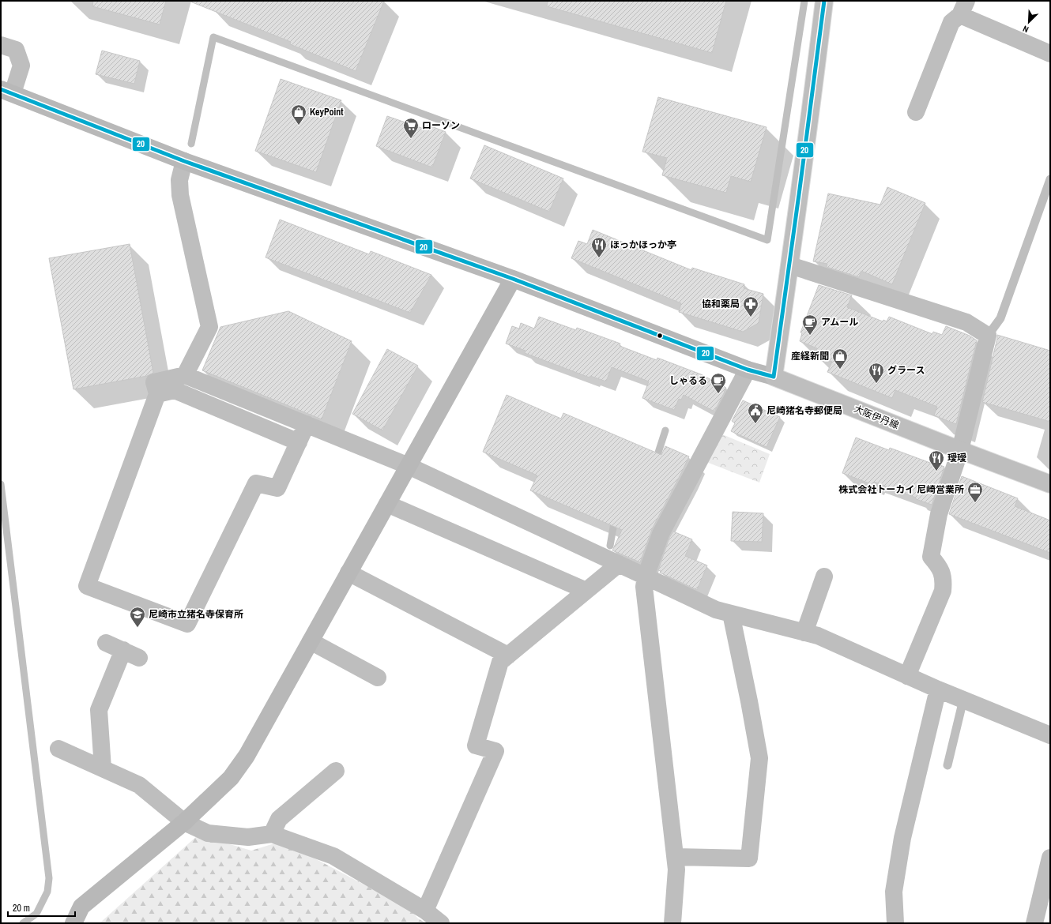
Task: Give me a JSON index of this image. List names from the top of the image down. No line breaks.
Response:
{"streets":{"street":["大阪伊丹線"]},"places":{"shop":["KeyPoint","産経新聞"],"supermarket":["ローソン"],"restaurant":["ほっかほっか亭","グラース","璦璦"],"pharmacy":["協和薬局"],"cafe":["アムール","しゃるる"],"public building":["尼崎猪名寺郵便局"],"office":["株式会社トーカイ 尼崎営業所"],"school or university":["尼崎市立猪名寺保育所"]},"lines":["transit line 20"],"scale_bar":"20 m","north":"bottom left"}
